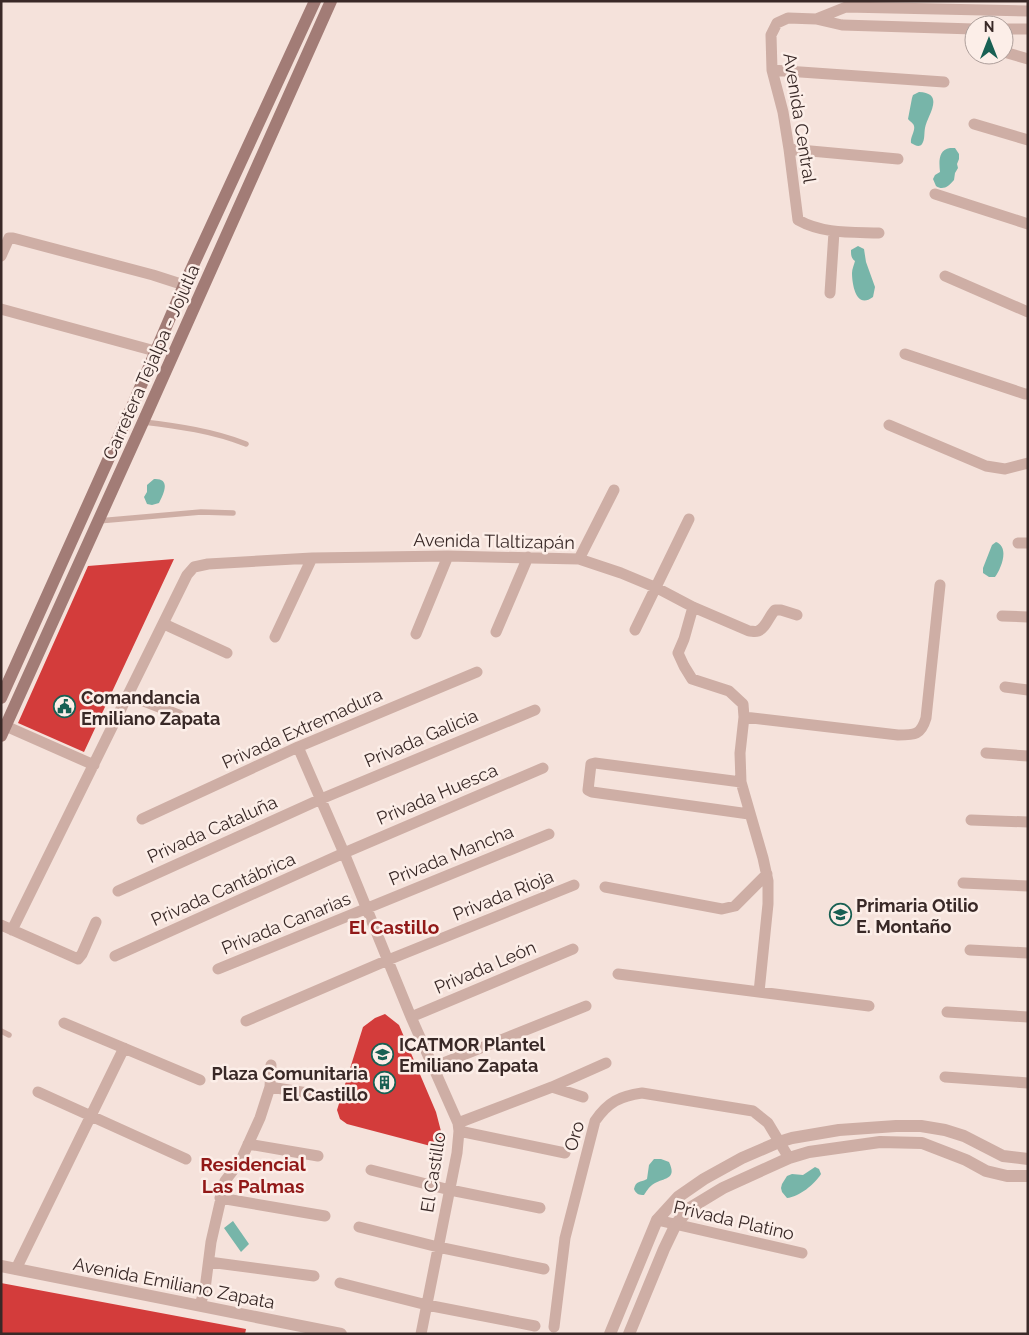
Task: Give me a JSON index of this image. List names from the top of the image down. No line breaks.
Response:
{"streets":{"main road":["Carretera Tejalpa - Jojutla"],"street":["Avenida Central","Avenida Tlaltizapán","Privada Extremadura","Privada Galicia","Privada Huesca","Privada Cataluña","Privada Mancha","Privada Cantábrica","Privada Rioja","Privada Canarias","Privada León","Oro","El Castillo","Privada Platino","Avenida Emiliano Zapata"]},"crossings":[["Privada Extremadura","El Castillo"],["Privada Galicia","Privada Cataluña"],["Privada Galicia","El Castillo"],["Privada Huesca","Privada Cantábrica"],["Privada Huesca","El Castillo"],["Privada Cataluña","El Castillo"],["Privada Mancha","Privada Canarias"],["Privada Mancha","El Castillo"],["Privada Cantábrica","El Castillo"],["Privada Rioja","El Castillo"],["Privada Canarias","El Castillo"],["Privada León","El Castillo"]],"districts":["El Castillo","Residencial Las Palmas"],"places":{"public building":["Comandancia Emiliano Zapata"],"school or university":["Primaria Otilio E. Montaño","ICATMOR Plantel Emiliano Zapata"],"building":["Plaza Comunitaria El Castillo"]},"north":"top"}
